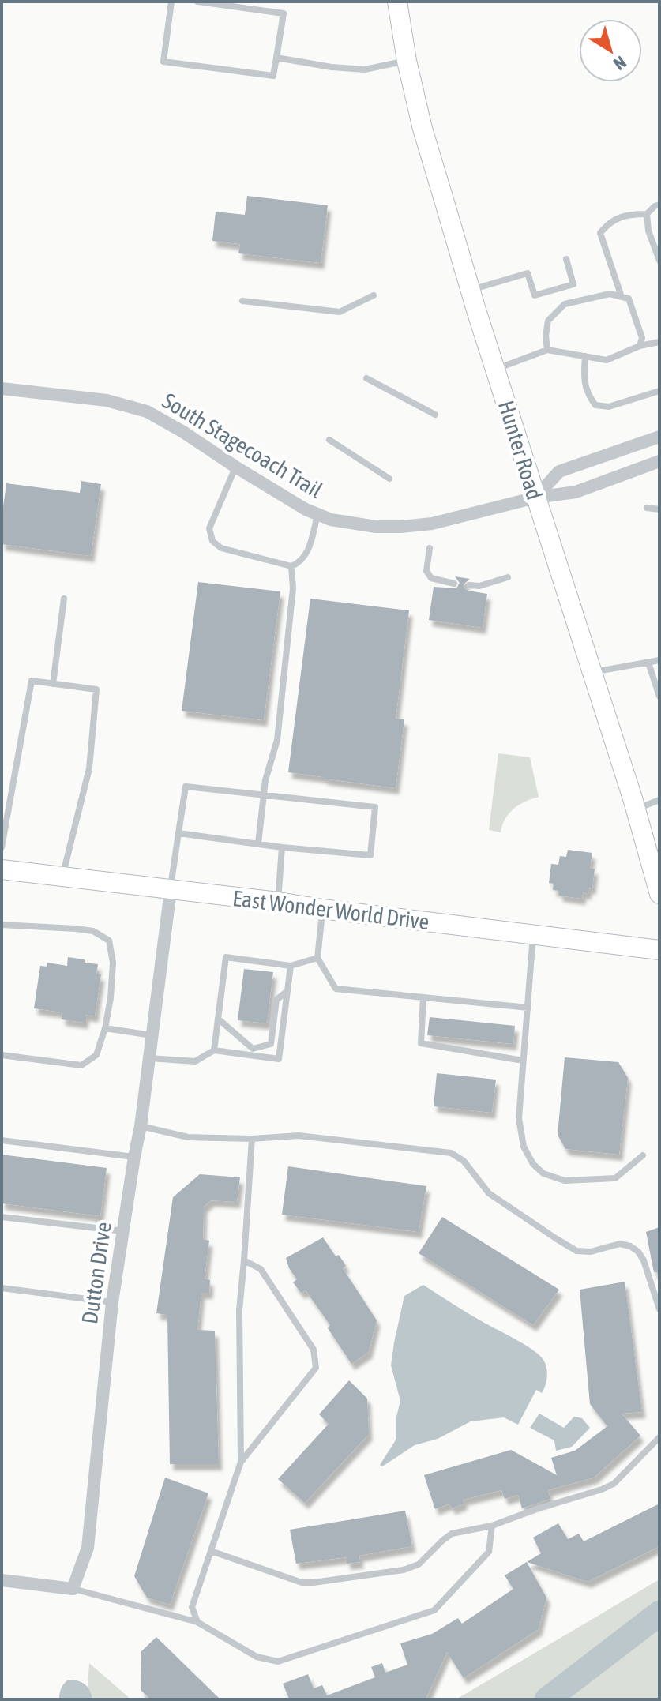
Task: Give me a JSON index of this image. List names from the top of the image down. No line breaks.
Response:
{"streets":{"main road":["Hunter Road","East Wonder World Drive"],"street":["South Stagecoach Trail","Dutton Drive"]},"crossings":[["South Stagecoach Trail","Hunter Road"],["East Wonder World Drive","Dutton Drive"]],"north":"bottom right"}
